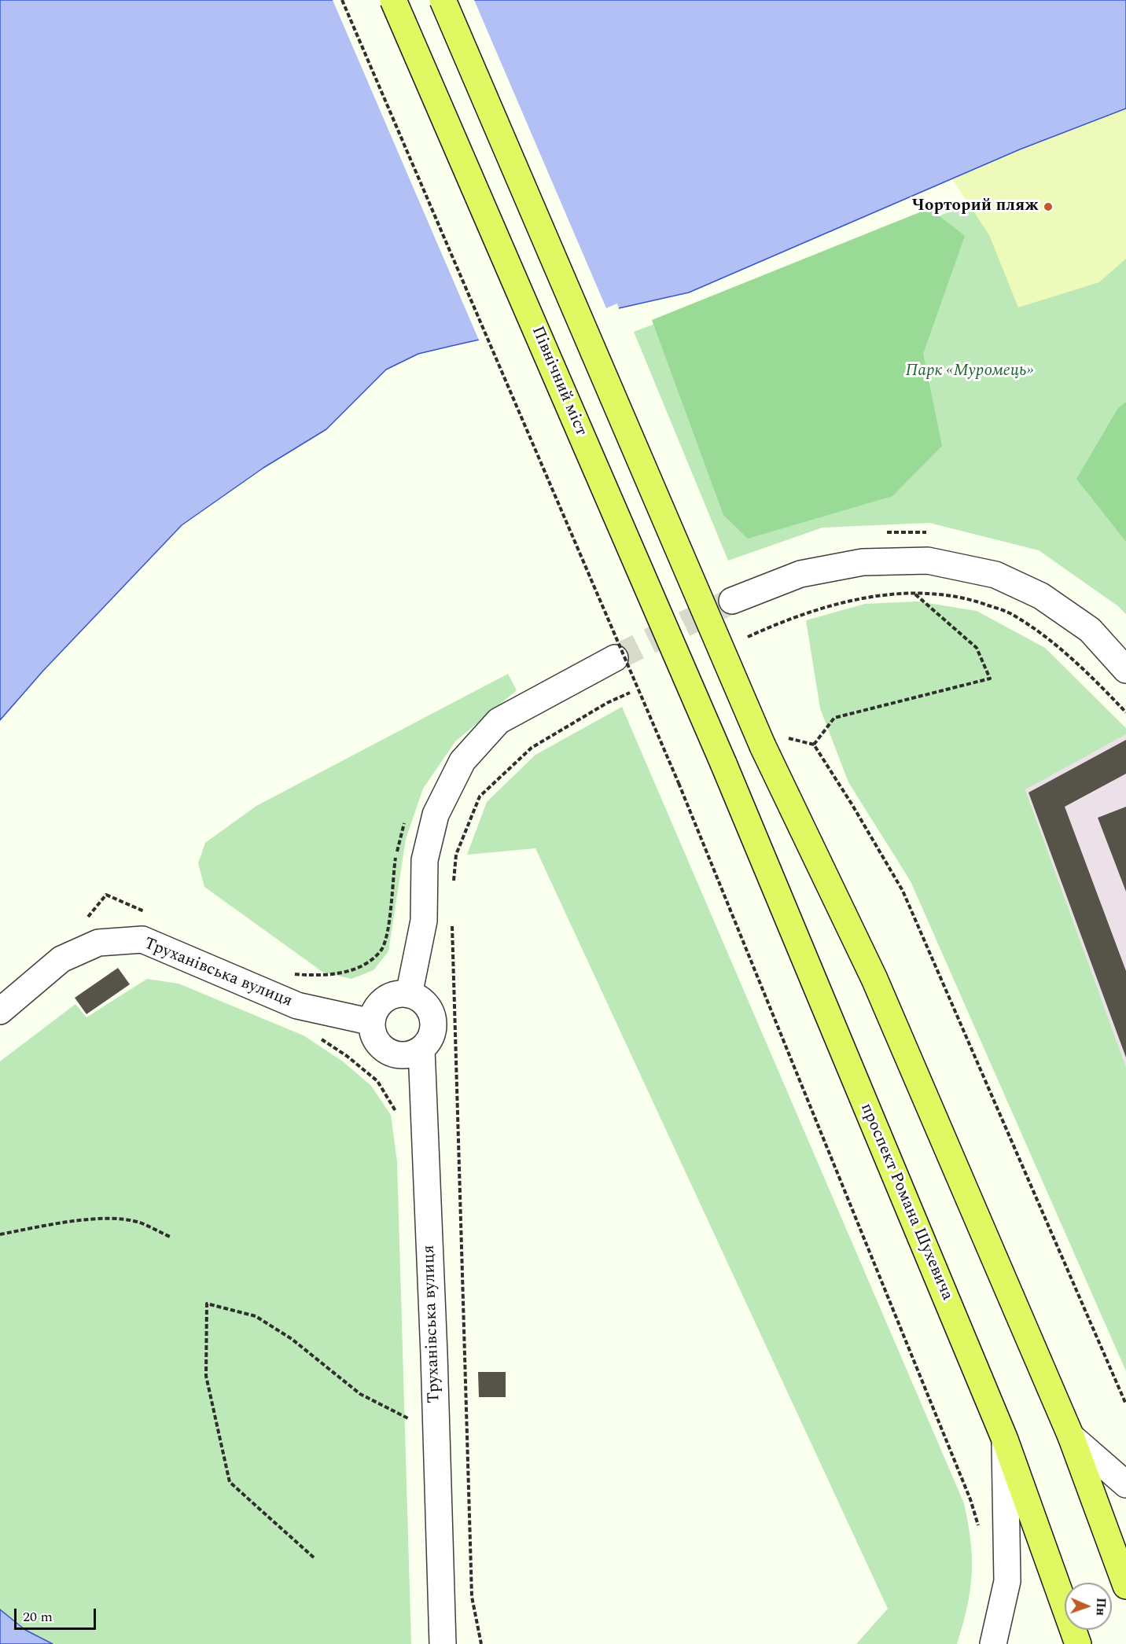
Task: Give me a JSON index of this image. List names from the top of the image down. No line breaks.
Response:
{"streets":{"main road":["Північний міст","проспект Романа Шухевича"],"street":["Труханівська вулиця"]},"crossings":[["Північний міст","проспект Романа Шухевича"]],"parks":["Парк «Муромець»"],"places":["Чорторий пляж"],"scale_bar":"20 m","north":"right"}
